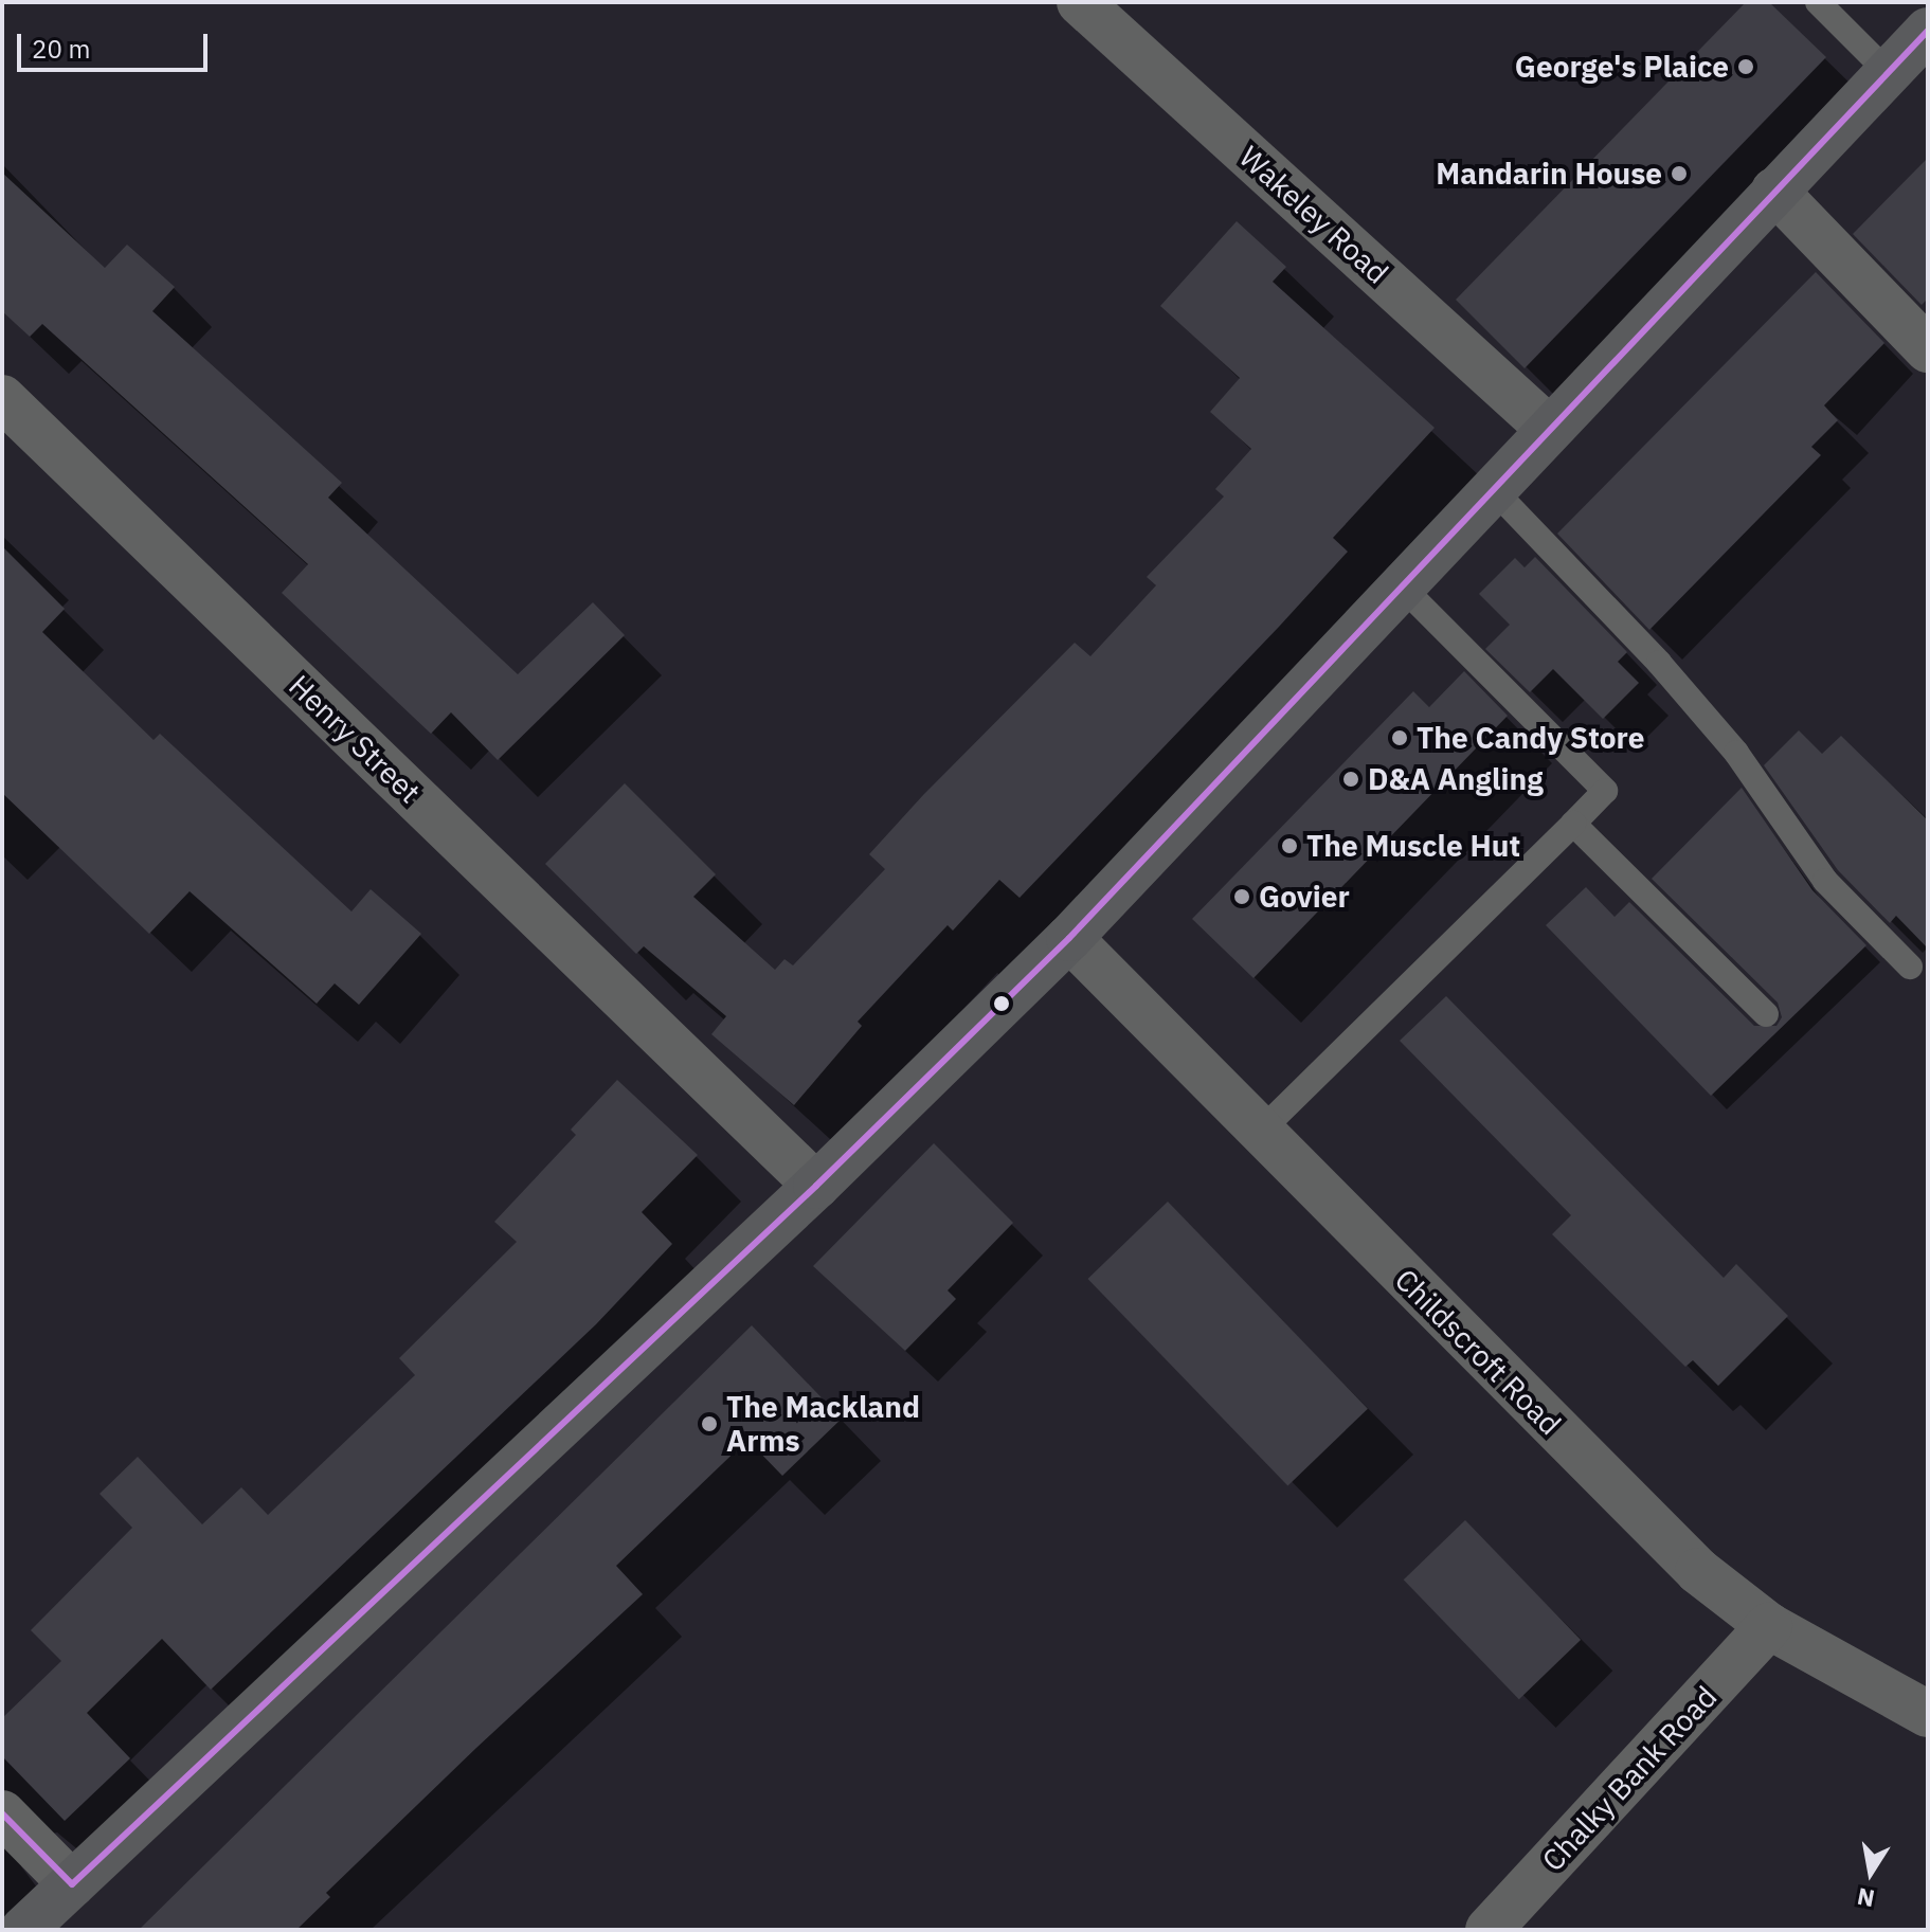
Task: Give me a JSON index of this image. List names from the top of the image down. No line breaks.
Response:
{"streets":{"street":["Wakeley Road","Henry Street","Childscroft Road","Chalky Bank Road"]},"crossings":[["Childscroft Road","Chalky Bank Road"]],"places":["George's Plaice","Mandarin House","The Candy Store","D&A Angling","The Muscle Hut","Govier","The Mackland Arms"],"scale_bar":"20 m","north":"bottom"}
